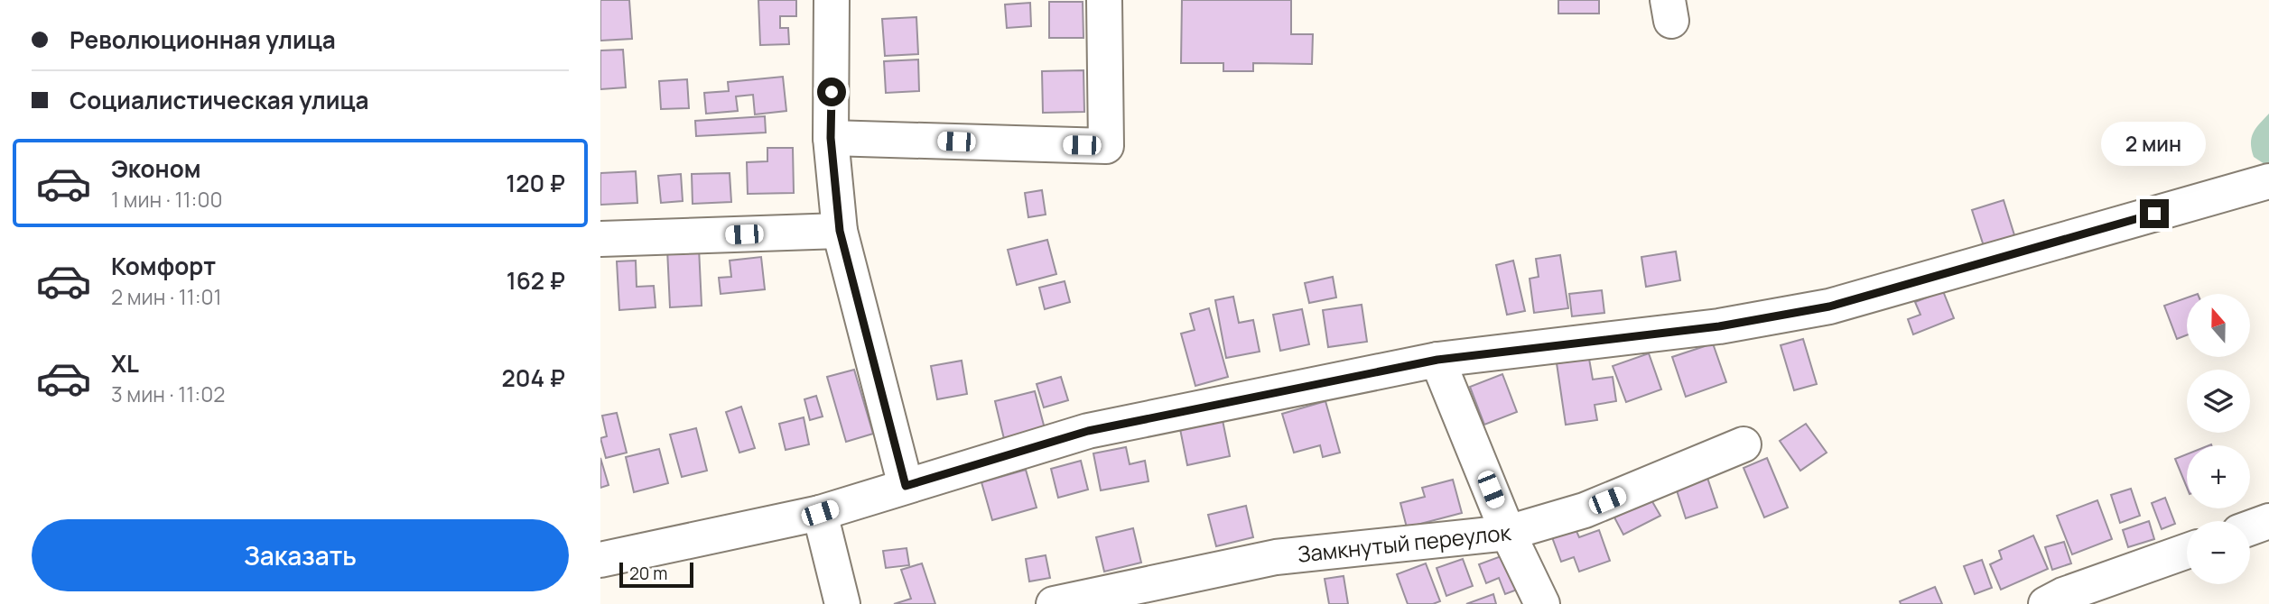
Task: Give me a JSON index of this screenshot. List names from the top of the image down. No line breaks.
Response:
{"streets":{"street":["Замкнутый переулок"]},"scale_bar":"20 m","north":"top","page":{"banner":["Революционная улица","Социалистическая улица"],"bubble":"2 мин","list":[{"name":"Эконом","note":"1 мин · 11:00","value":"120 ₽"},{"name":"Комфорт","note":"2 мин · 11:01","value":"162 ₽"},{"name":"XL","note":"3 мин · 11:02","value":"204 ₽"}],"map_buttons":["+","−"],"buttons":"Заказать","scale":"20 m"}}
